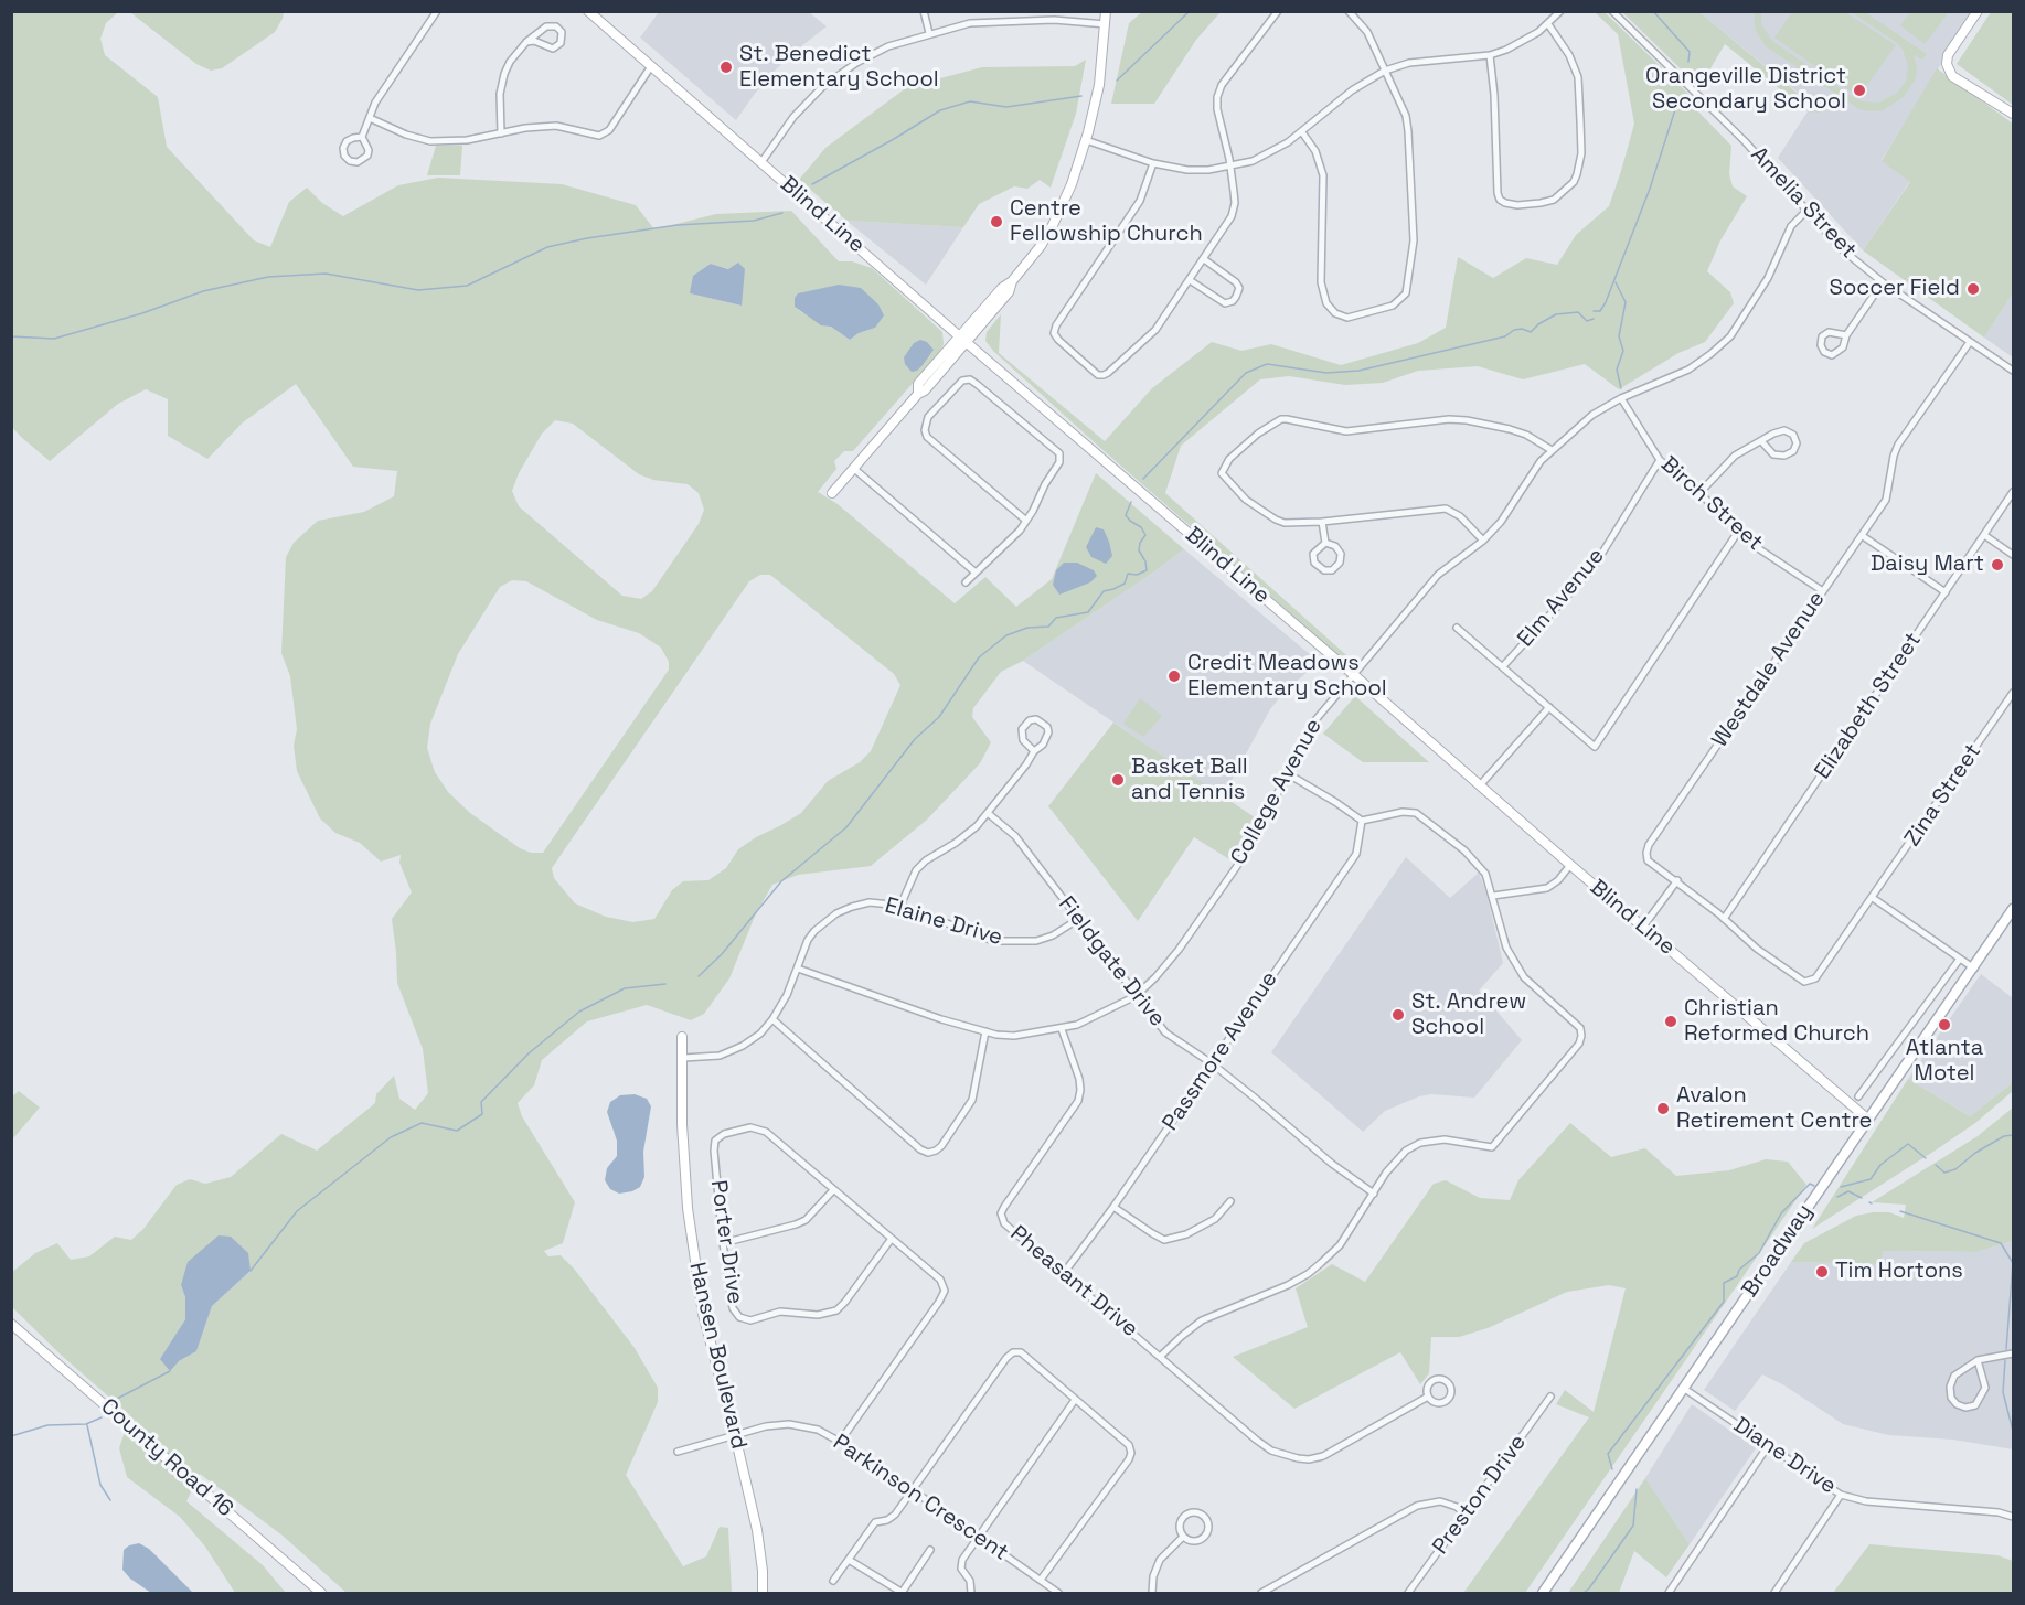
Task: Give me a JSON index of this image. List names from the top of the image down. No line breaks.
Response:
{"streets":{"main road":["Broadway"],"street":["Amelia Street","Blind Line","Birch Street","Elm Avenue","Westdale Avenue","Elizabeth Street","College Avenue","Zina Street","Elaine Drive","Fieldgate Drive","Passmore Avenue","Porter Drive","Pheasant Drive","Hansen Boulevard","Diane Drive","County Road 16","Preston Drive","Parkinson Crescent"]},"crossings":[["Amelia Street","Westdale Avenue"],["Amelia Street","College Avenue"],["Blind Line","College Avenue"],["Blind Line","Broadway"],["Birch Street","Elm Avenue"],["Birch Street","Westdale Avenue"],["Birch Street","College Avenue"],["Elizabeth Street","Zina Street"],["College Avenue","Elaine Drive"],["College Avenue","Fieldgate Drive"],["College Avenue","Pheasant Drive"],["Elaine Drive","Fieldgate Drive"],["Fieldgate Drive","Passmore Avenue"],["Passmore Avenue","Pheasant Drive"],["Broadway","Diane Drive"],["Hansen Boulevard","Parkinson Crescent"]],"places":["St. Benedict Elementary School","Orangeville District Secondary School","Centre Fellowship Church","Soccer Field","Daisy Mart","Credit Meadows Elementary School","Basket Ball and Tennis","St. Andrew School","Christian Reformed Church","Atlanta Motel","Avalon Retirement Centre","Tim Hortons"]}
